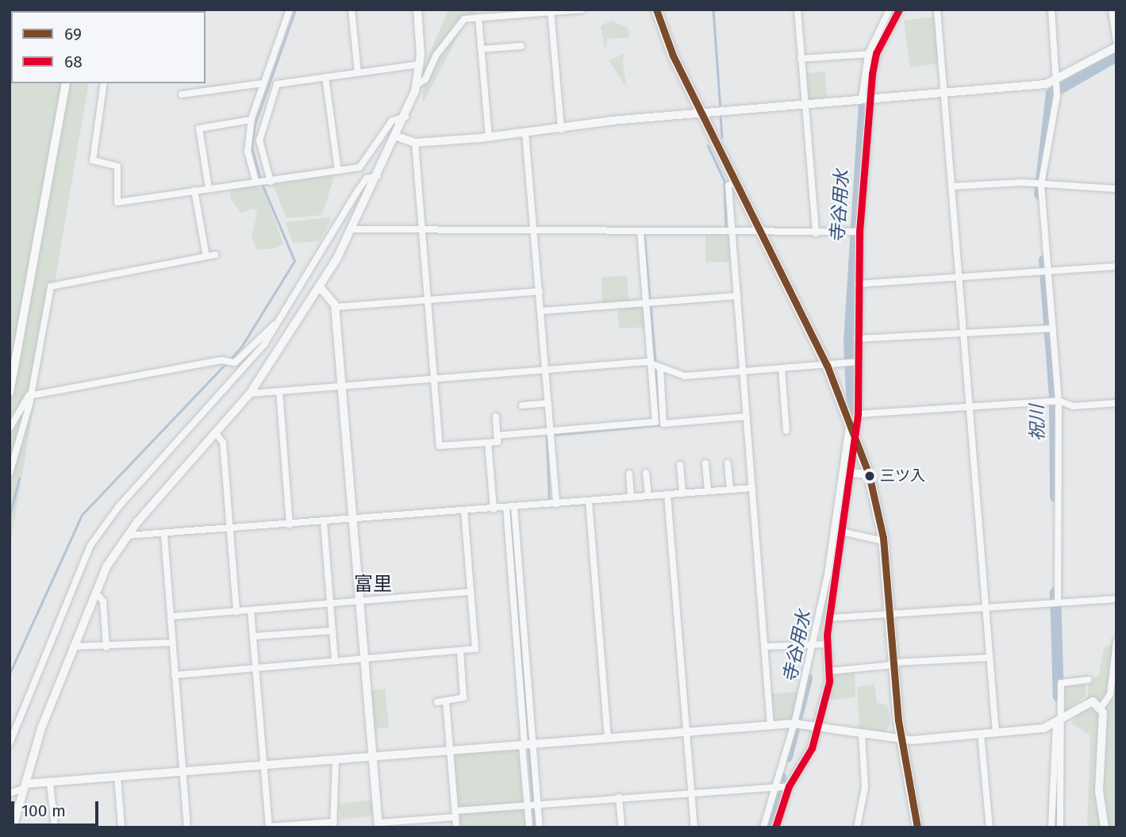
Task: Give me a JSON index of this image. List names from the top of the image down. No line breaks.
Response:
{"districts":["富里"],"water":["寺谷用水","祝川"],"places":["三ツ入"],"lines":["transit line 69","transit line 68"],"legend":["69","68"],"scale_bar":"100 m"}
